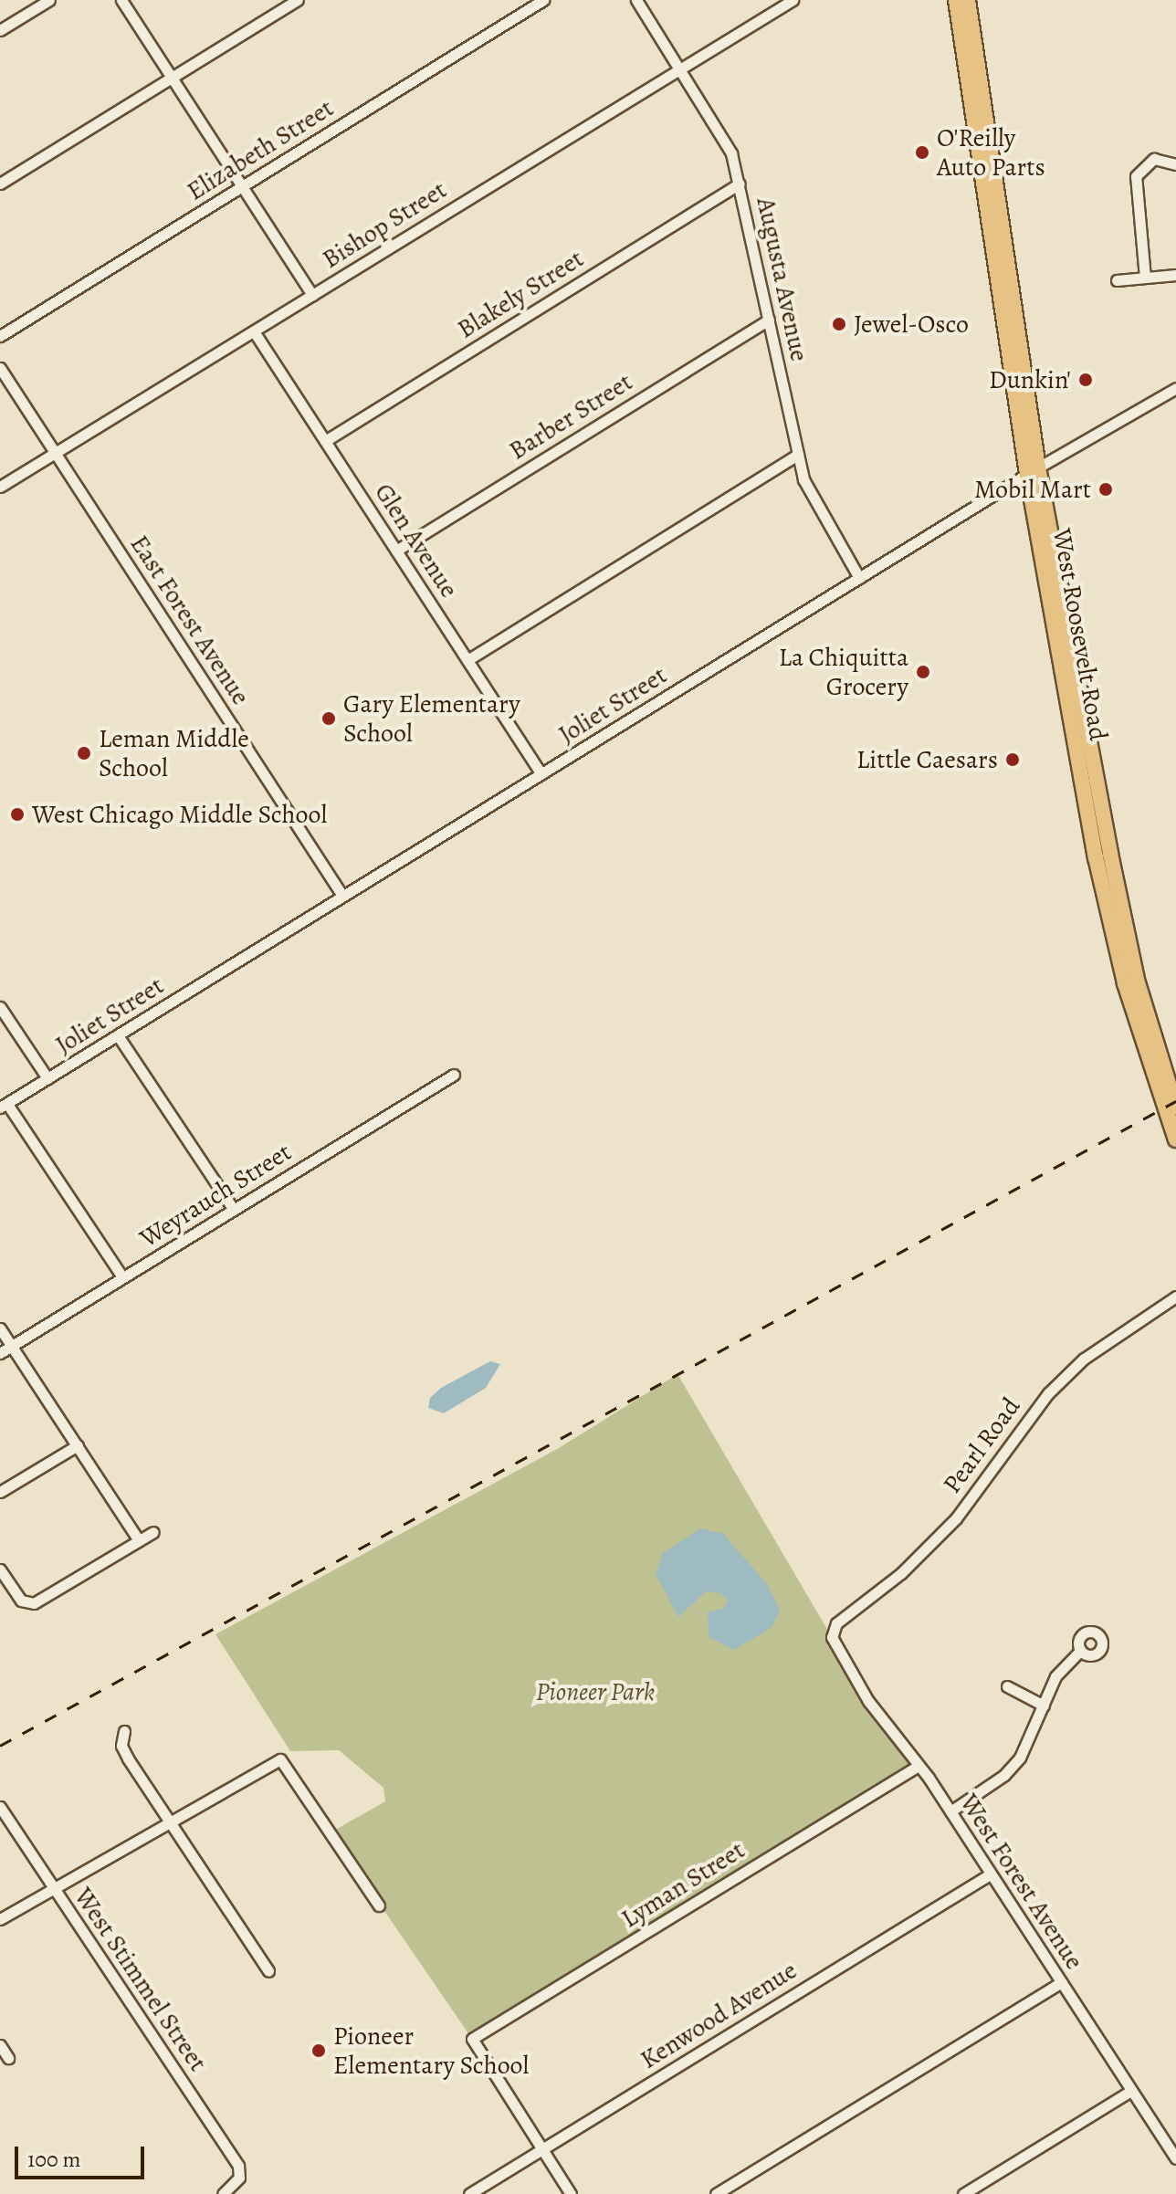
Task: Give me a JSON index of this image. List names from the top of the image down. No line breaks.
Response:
{"streets":{"main road":["West Roosevelt Road"],"street":["Elizabeth Street","Bishop Street","Augusta Avenue","Blakely Street","Barber Street","Glen Avenue","East Forest Avenue","Joliet Street","Weyrauch Street","Pearl Road","West Forest Avenue","Lyman Street","West Stimmel Street","Kenwood Avenue"]},"crossings":[["Bishop Street","Augusta Avenue"],["Bishop Street","Glen Avenue"],["Bishop Street","East Forest Avenue"],["Augusta Avenue","Blakely Street"],["Augusta Avenue","Barber Street"],["Augusta Avenue","Joliet Street"],["Blakely Street","Glen Avenue"],["Barber Street","Glen Avenue"],["Glen Avenue","Joliet Street"],["East Forest Avenue","Joliet Street"],["West Roosevelt Road","Joliet Street"],["Pearl Road","West Forest Avenue"],["West Forest Avenue","Lyman Street"],["West Forest Avenue","Kenwood Avenue"],["Lyman Street","Kenwood Avenue"]],"parks":["Pioneer Park"],"places":["O'Reilly Auto Parts","Jewel-Osco","Dunkin'","Mobil Mart","La Chiquitta Grocery","Gary Elementary School","Leman Middle School","Little Caesars","West Chicago Middle School","Pioneer Elementary School"],"scale_bar":"100 m"}
